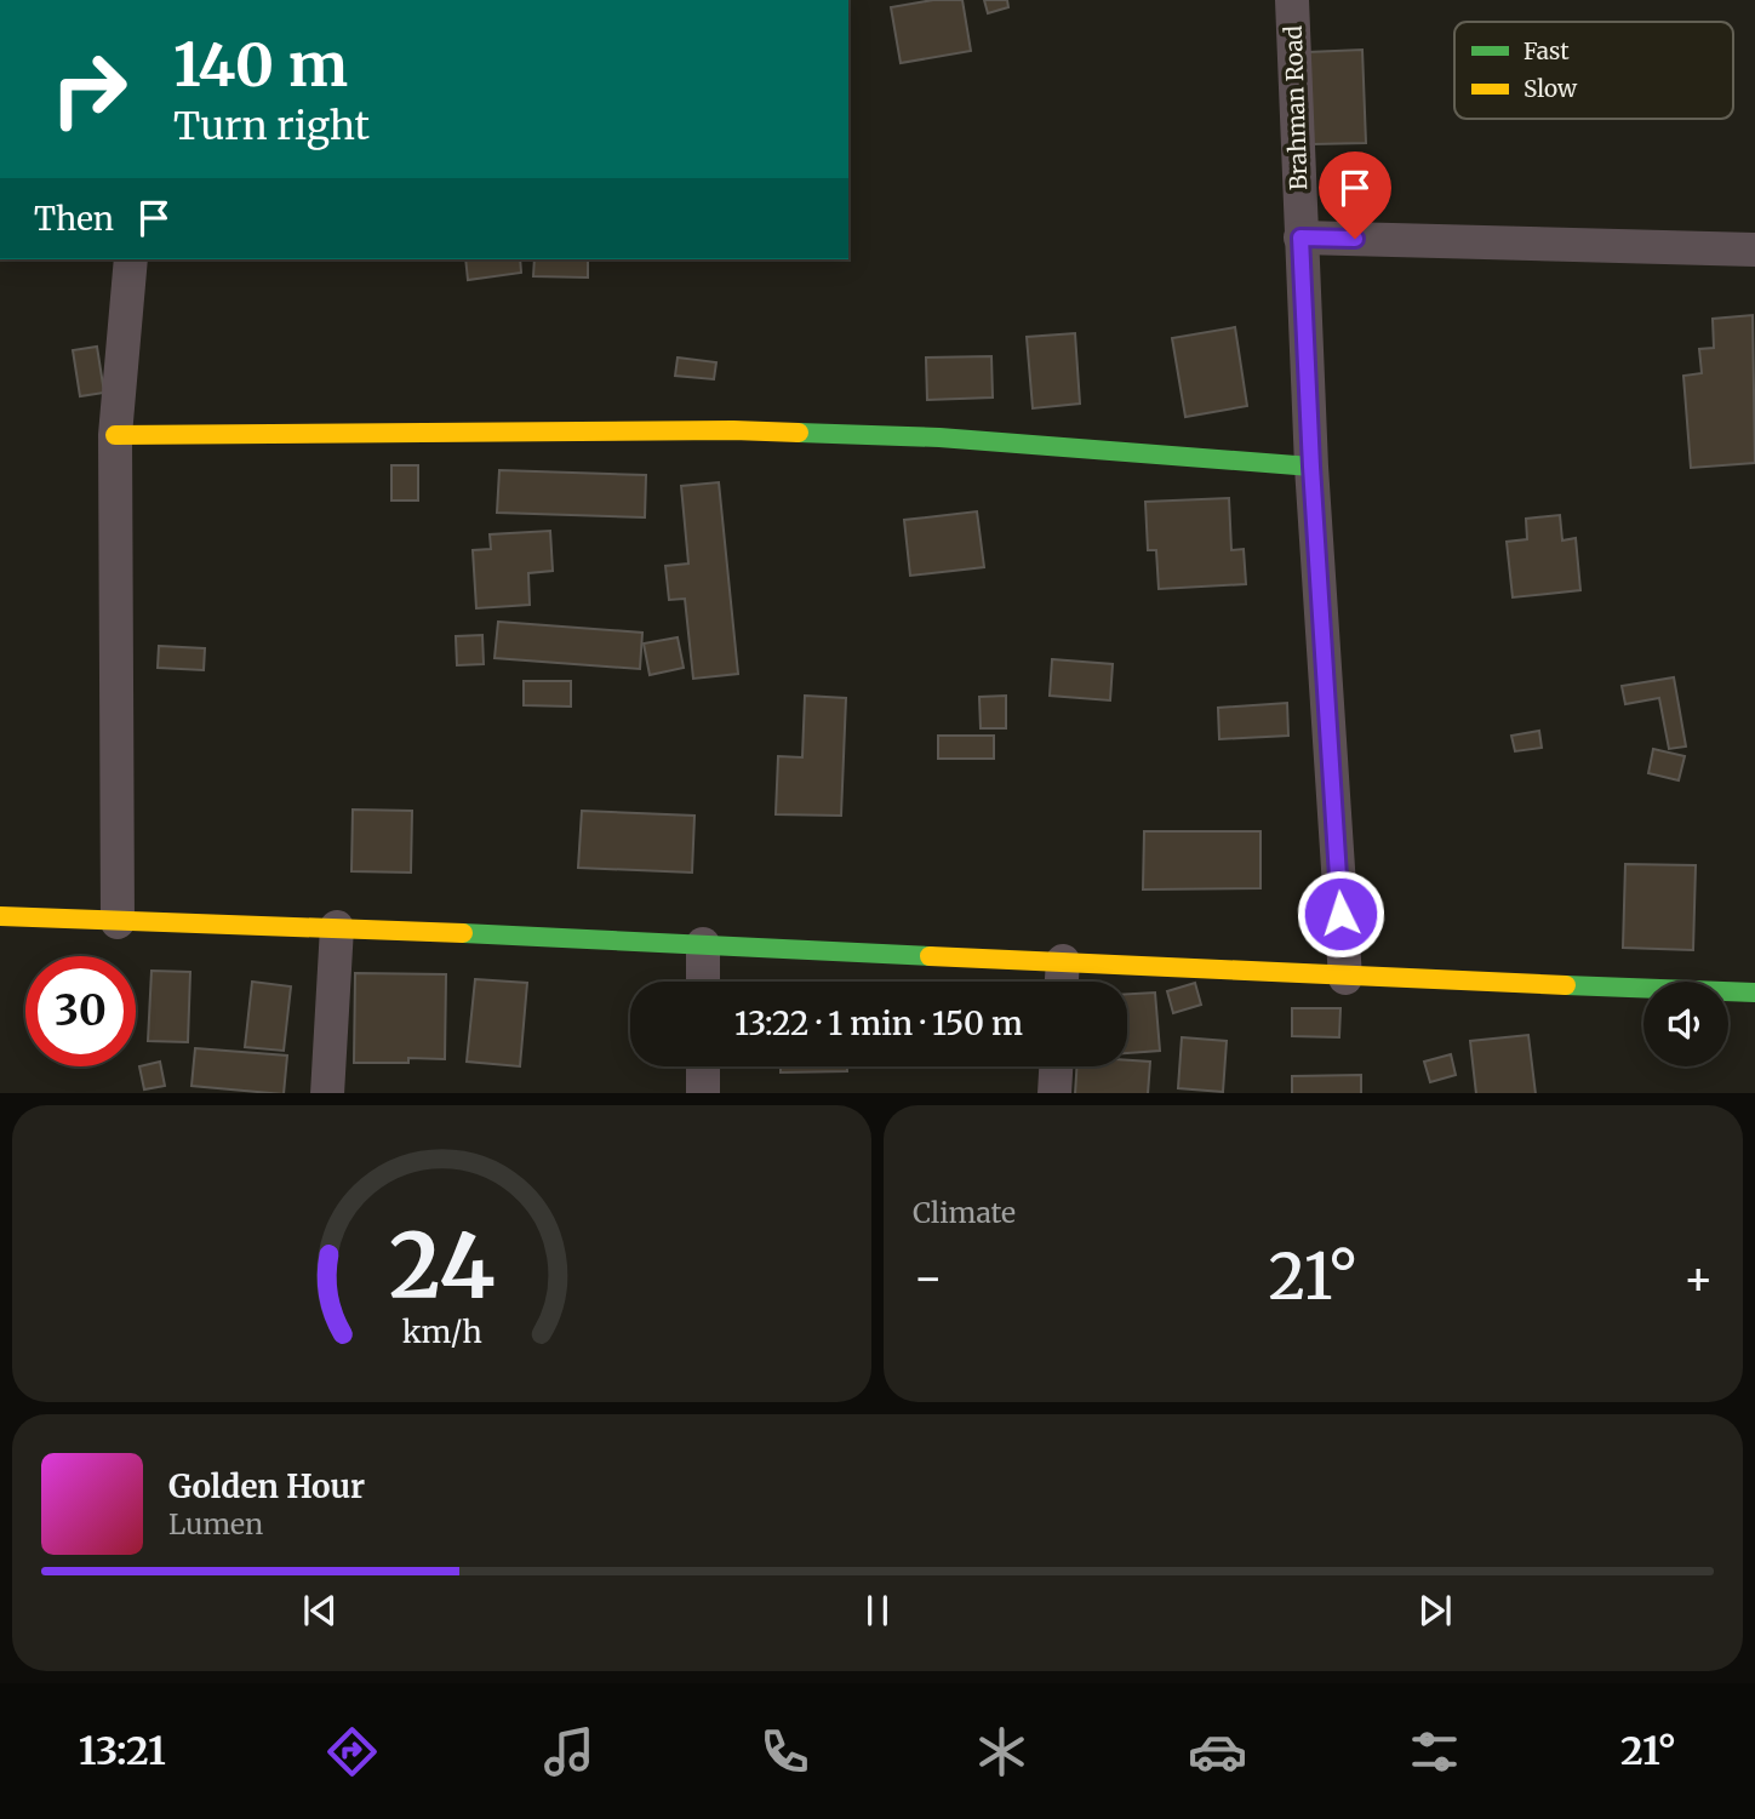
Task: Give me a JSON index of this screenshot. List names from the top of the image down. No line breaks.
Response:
{"streets":{"street":["Brahman Road"]},"legend":["Fast","Slow"],"page":{"turn":["140 m","Turn right"],"then":"Then","limit":"30","trip":"13:22 · 1 min · 150 m","tile":"Climate","heat":["−","21°","+"],"song":["Golden Hour","Lumen"],"tabs":["13:21","21°"],"gauge":["24","km/h"]}}
